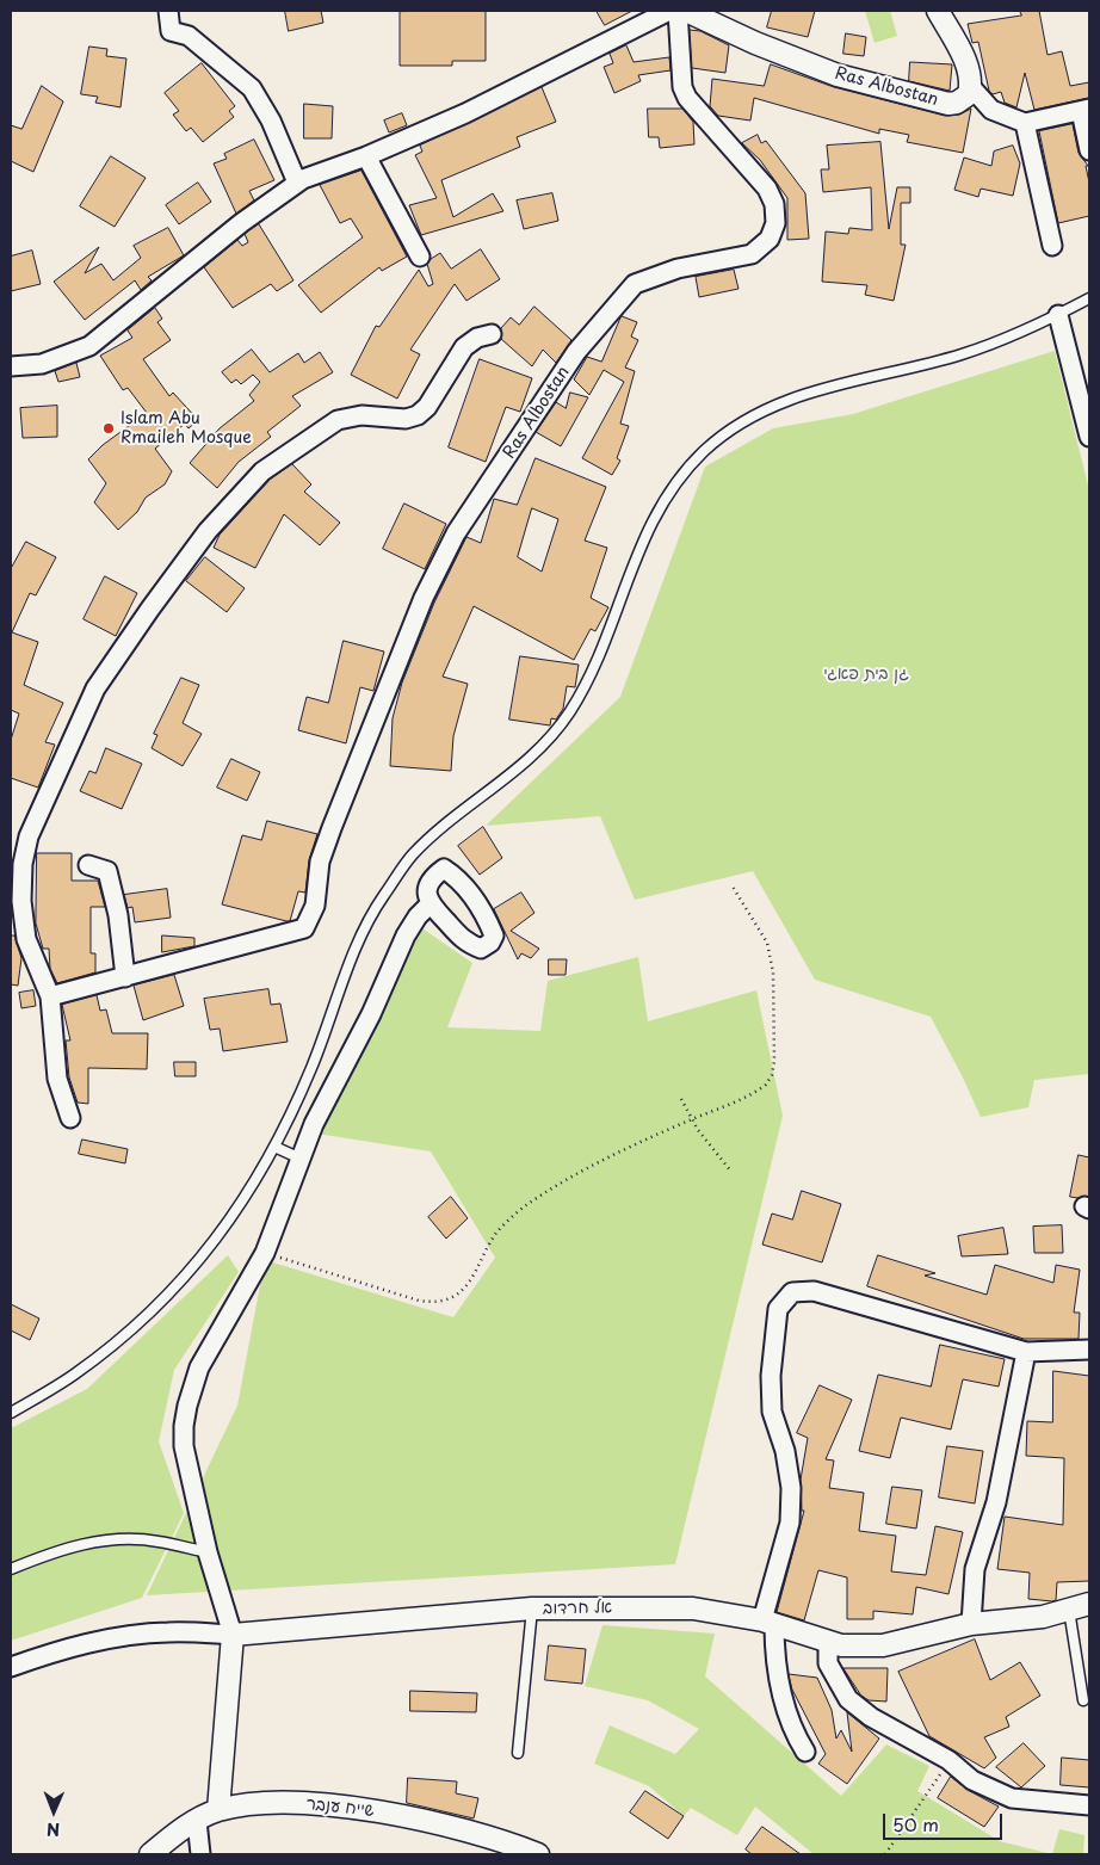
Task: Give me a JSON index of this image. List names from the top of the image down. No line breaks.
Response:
{"streets":{"street":["Ras Albostan","אל חרדוב","שייח ענבר"]},"parks":["גן בית פאגי"],"places":["Islam Abu Rmaileh Mosque"],"scale_bar":"50 m","north":"bottom"}
